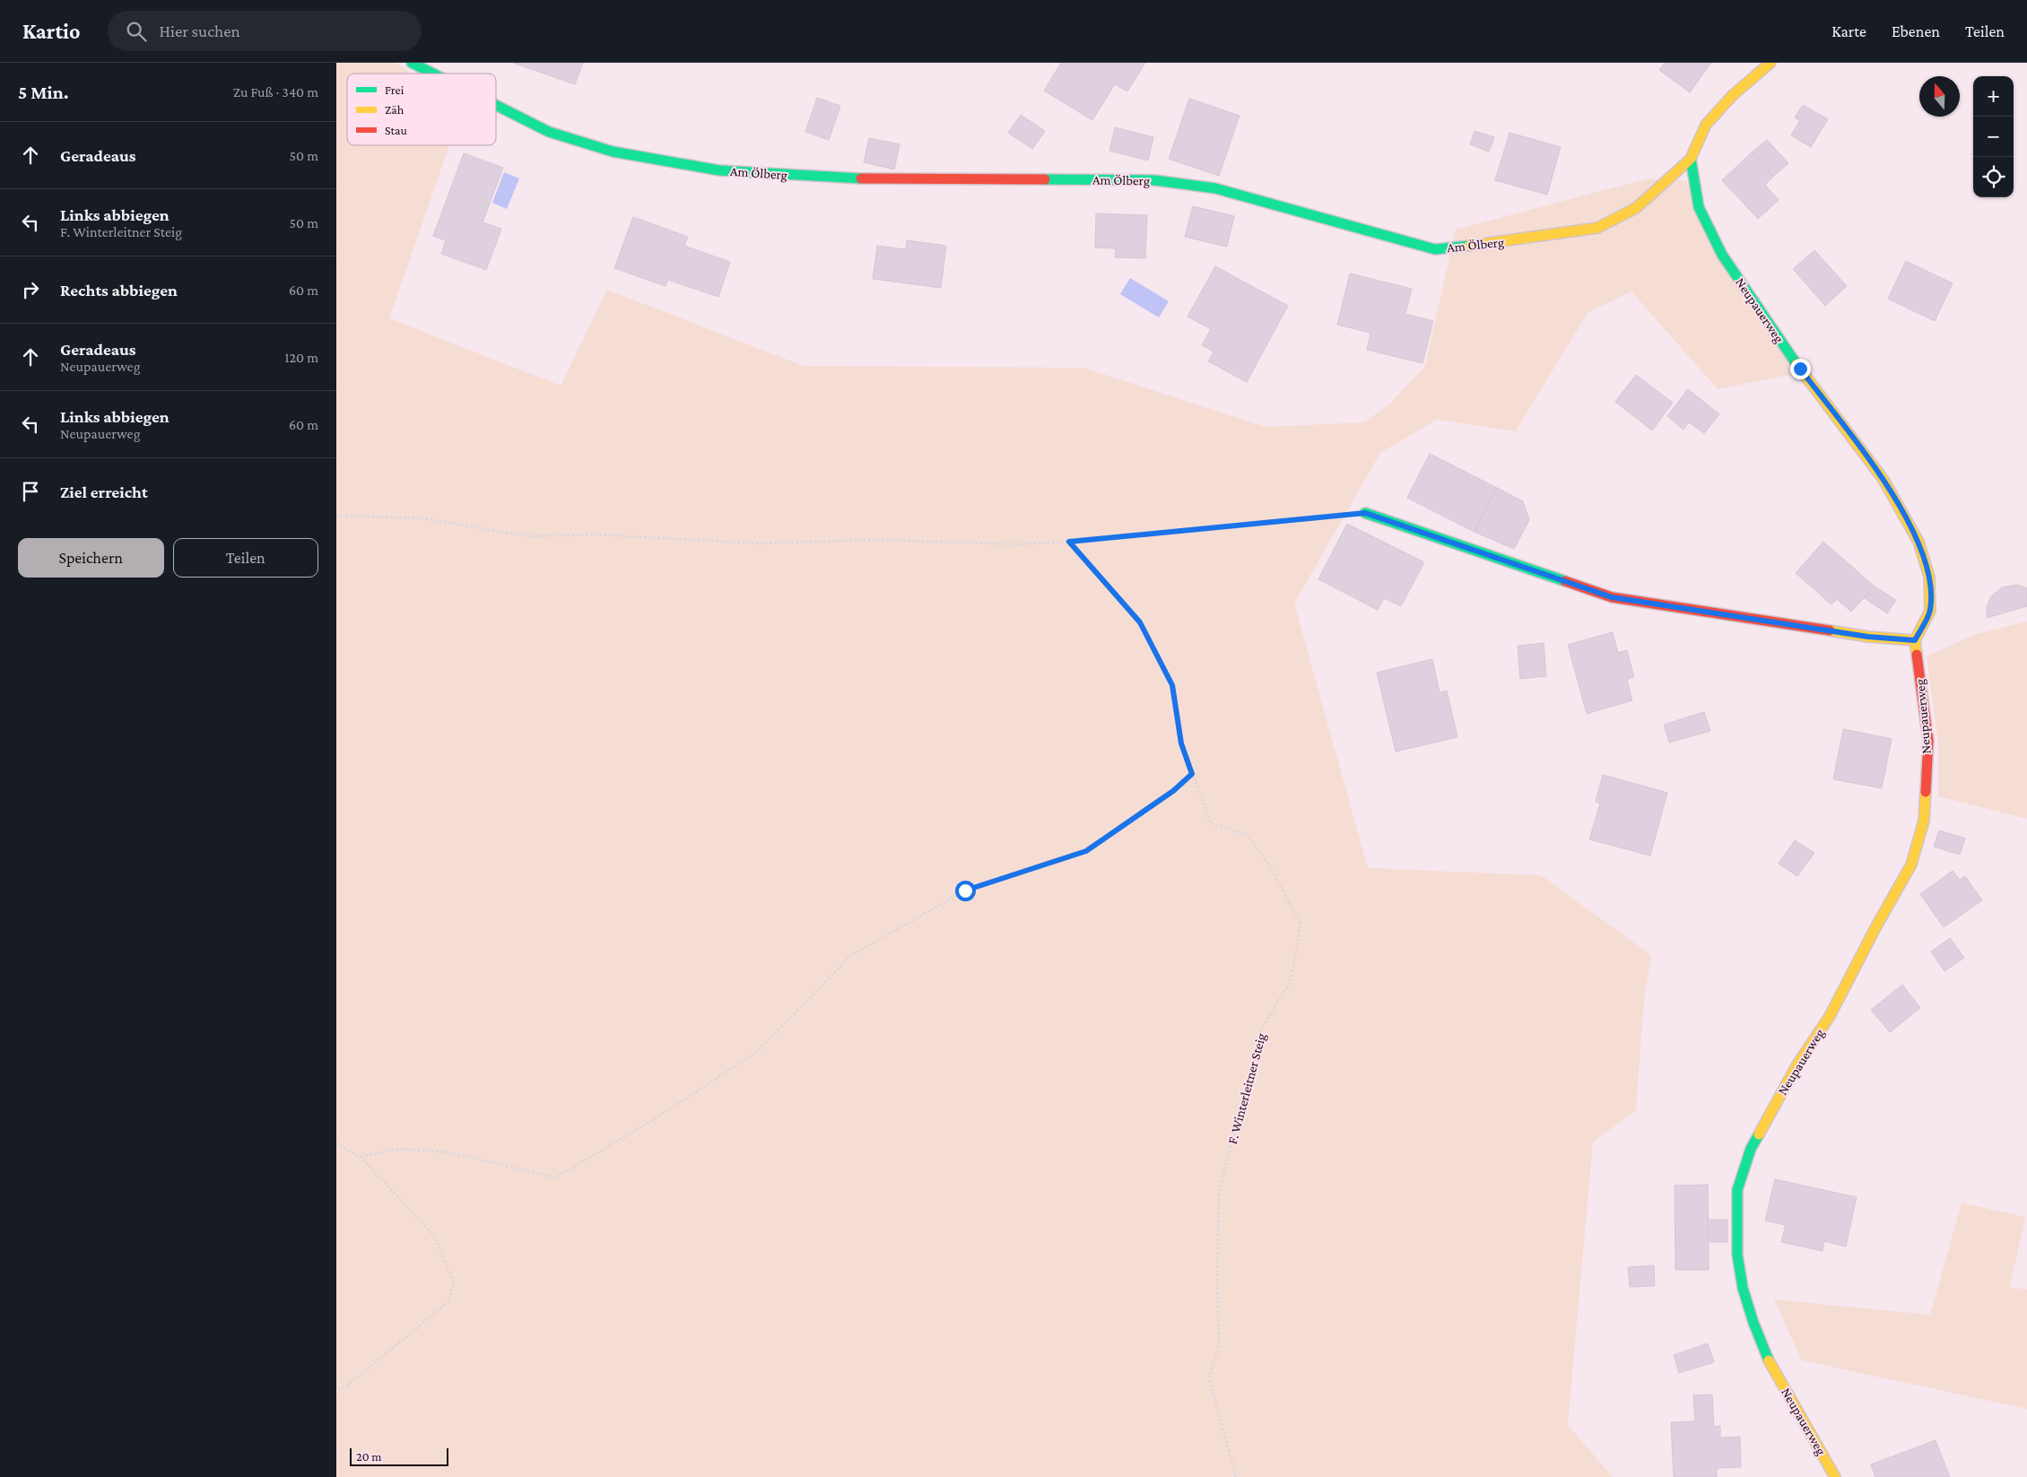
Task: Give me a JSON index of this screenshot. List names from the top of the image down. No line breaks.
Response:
{"streets":{"street":["Am Ölberg","Neupauerweg"],"path":["F. Winterleitner Steig"]},"crossings":[["Am Ölberg","Neupauerweg"]],"legend":["Frei","Zäh","Stau"],"scale_bar":"20 m","north":"top","page":{"header":"Kartio","search":"Hier suchen","nav":["Karte","Ebenen","Teilen"],"heading":["5 Min.","Zu Fuß · 340 m"],"map_buttons":["+","−"],"list":[["Geradeaus","50 m"],["Links abbiegen","F. Winterleitner Steig","50 m"],["Rechts abbiegen","60 m"],["Geradeaus","Neupauerweg","120 m"],["Links abbiegen","Neupauerweg","60 m"],"Ziel erreicht"],"buttons":["Speichern","Teilen"],"scale":"20 m"}}
